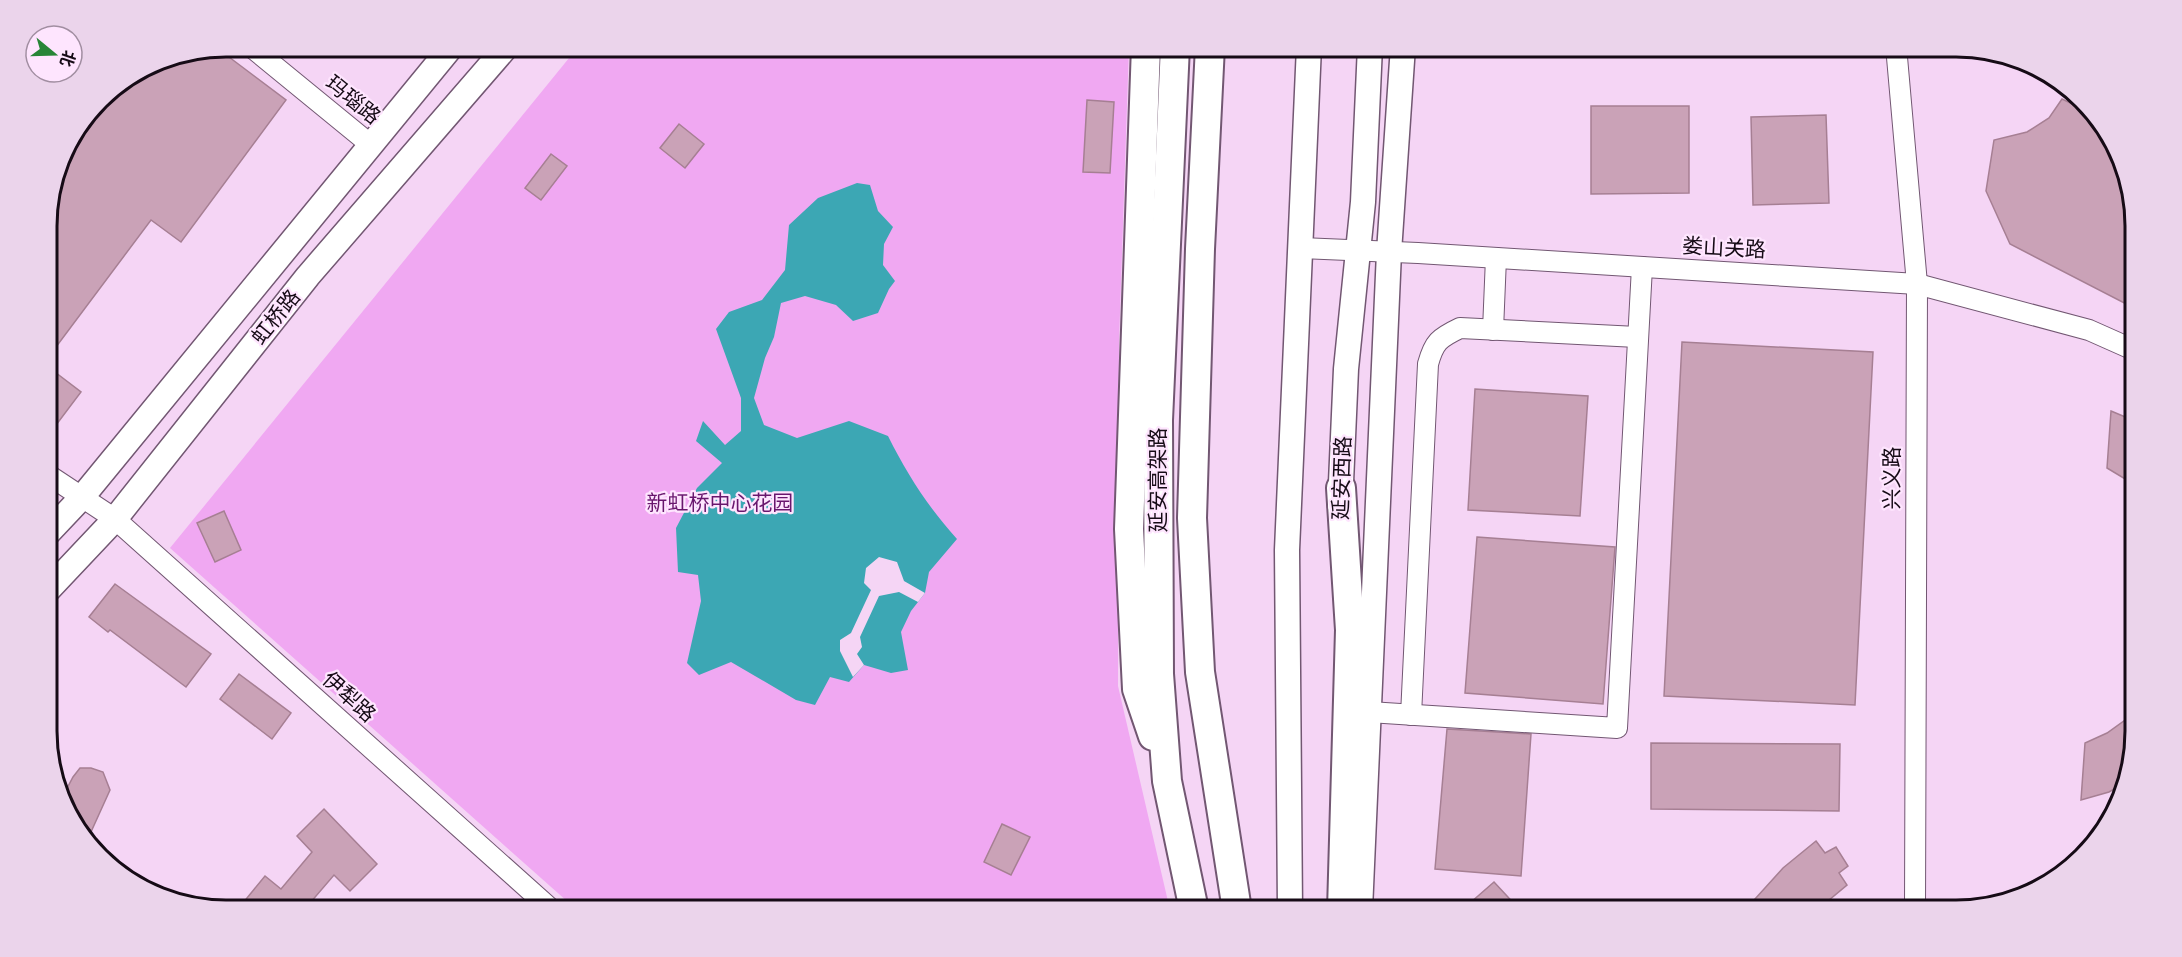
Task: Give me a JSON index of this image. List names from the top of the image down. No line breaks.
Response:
{"streets":{"highway":["延安高架路"],"main road":["虹桥路","延安西路"],"street":["玛瑙路","娄山关路","兴义路","伊犁路"]},"crossings":[["玛瑙路","虹桥路"],["娄山关路","延安西路"],["娄山关路","兴义路"],["虹桥路","伊犁路"]],"parks":["新虹桥中心花园"],"north":"right"}
